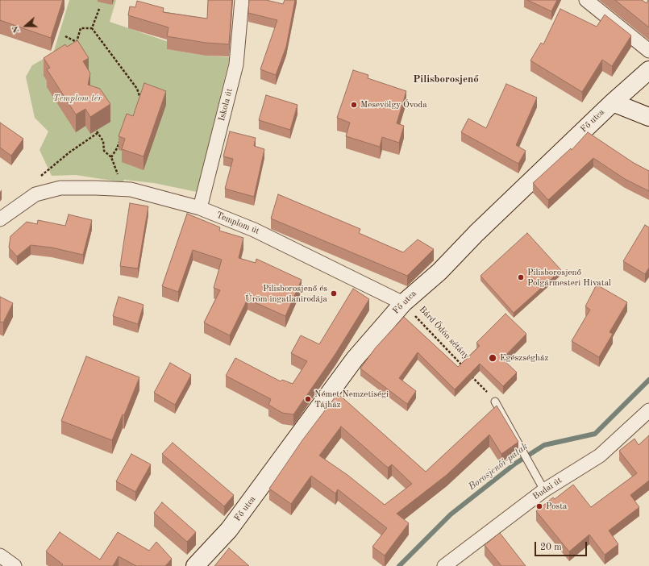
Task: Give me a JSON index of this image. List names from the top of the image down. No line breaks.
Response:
{"streets":{"street":["Iskola út","Fő utca","Templom út","Budai út"],"path":["Bárd Ödön sétány"]},"crossings":[["Iskola út","Templom út"],["Fő utca","Templom út"],["Fő utca","Bárd Ödön sétány"],["Templom út","Bárd Ödön sétány"]],"districts":["Pilisborosjenő"],"water":["Borosjenői-patak"],"parks":["Templom tér"],"places":["Mesevölgy Óvoda","Pilisborosjenő Polgármesteri Hivatal","Pilisborosjenő és Üröm ingatlanirodája","Egészségház","Német Nemzetiségi Tájház","Posta"],"scale_bar":"20 m","north":"left"}
